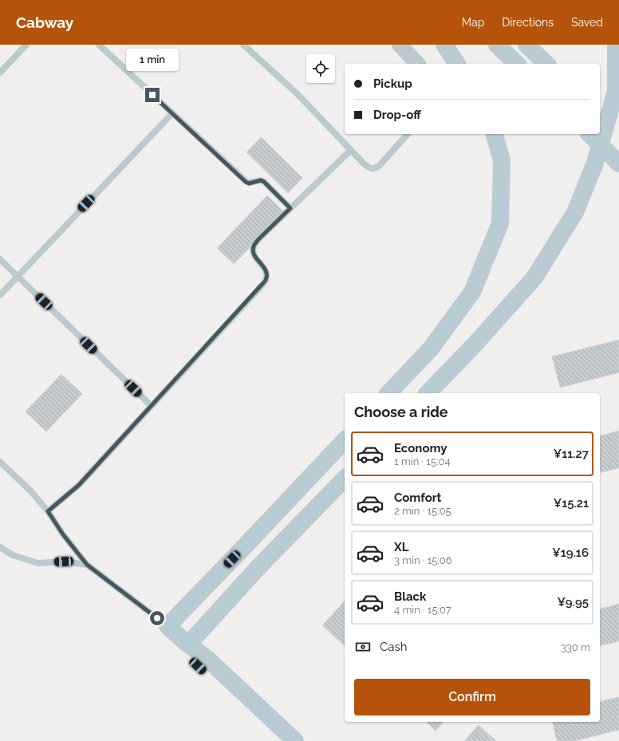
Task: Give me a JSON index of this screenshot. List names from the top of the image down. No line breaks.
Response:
{"page":{"header":"Cabway","nav":["Map","Directions","Saved"],"bubble":"1 min","banner":["Pickup","Drop-off"],"heading":"Choose a ride","list":[{"name":"Economy","note":"1 min · 15:04","value":"¥11.27"},{"name":"Comfort","note":"2 min · 15:05","value":"¥15.21"},{"name":"XL","note":"3 min · 15:06","value":"¥19.16"},{"name":"Black","note":"4 min · 15:07","value":"¥9.95"}],"pay":["Cash","330 m"],"buttons":"Confirm"}}
